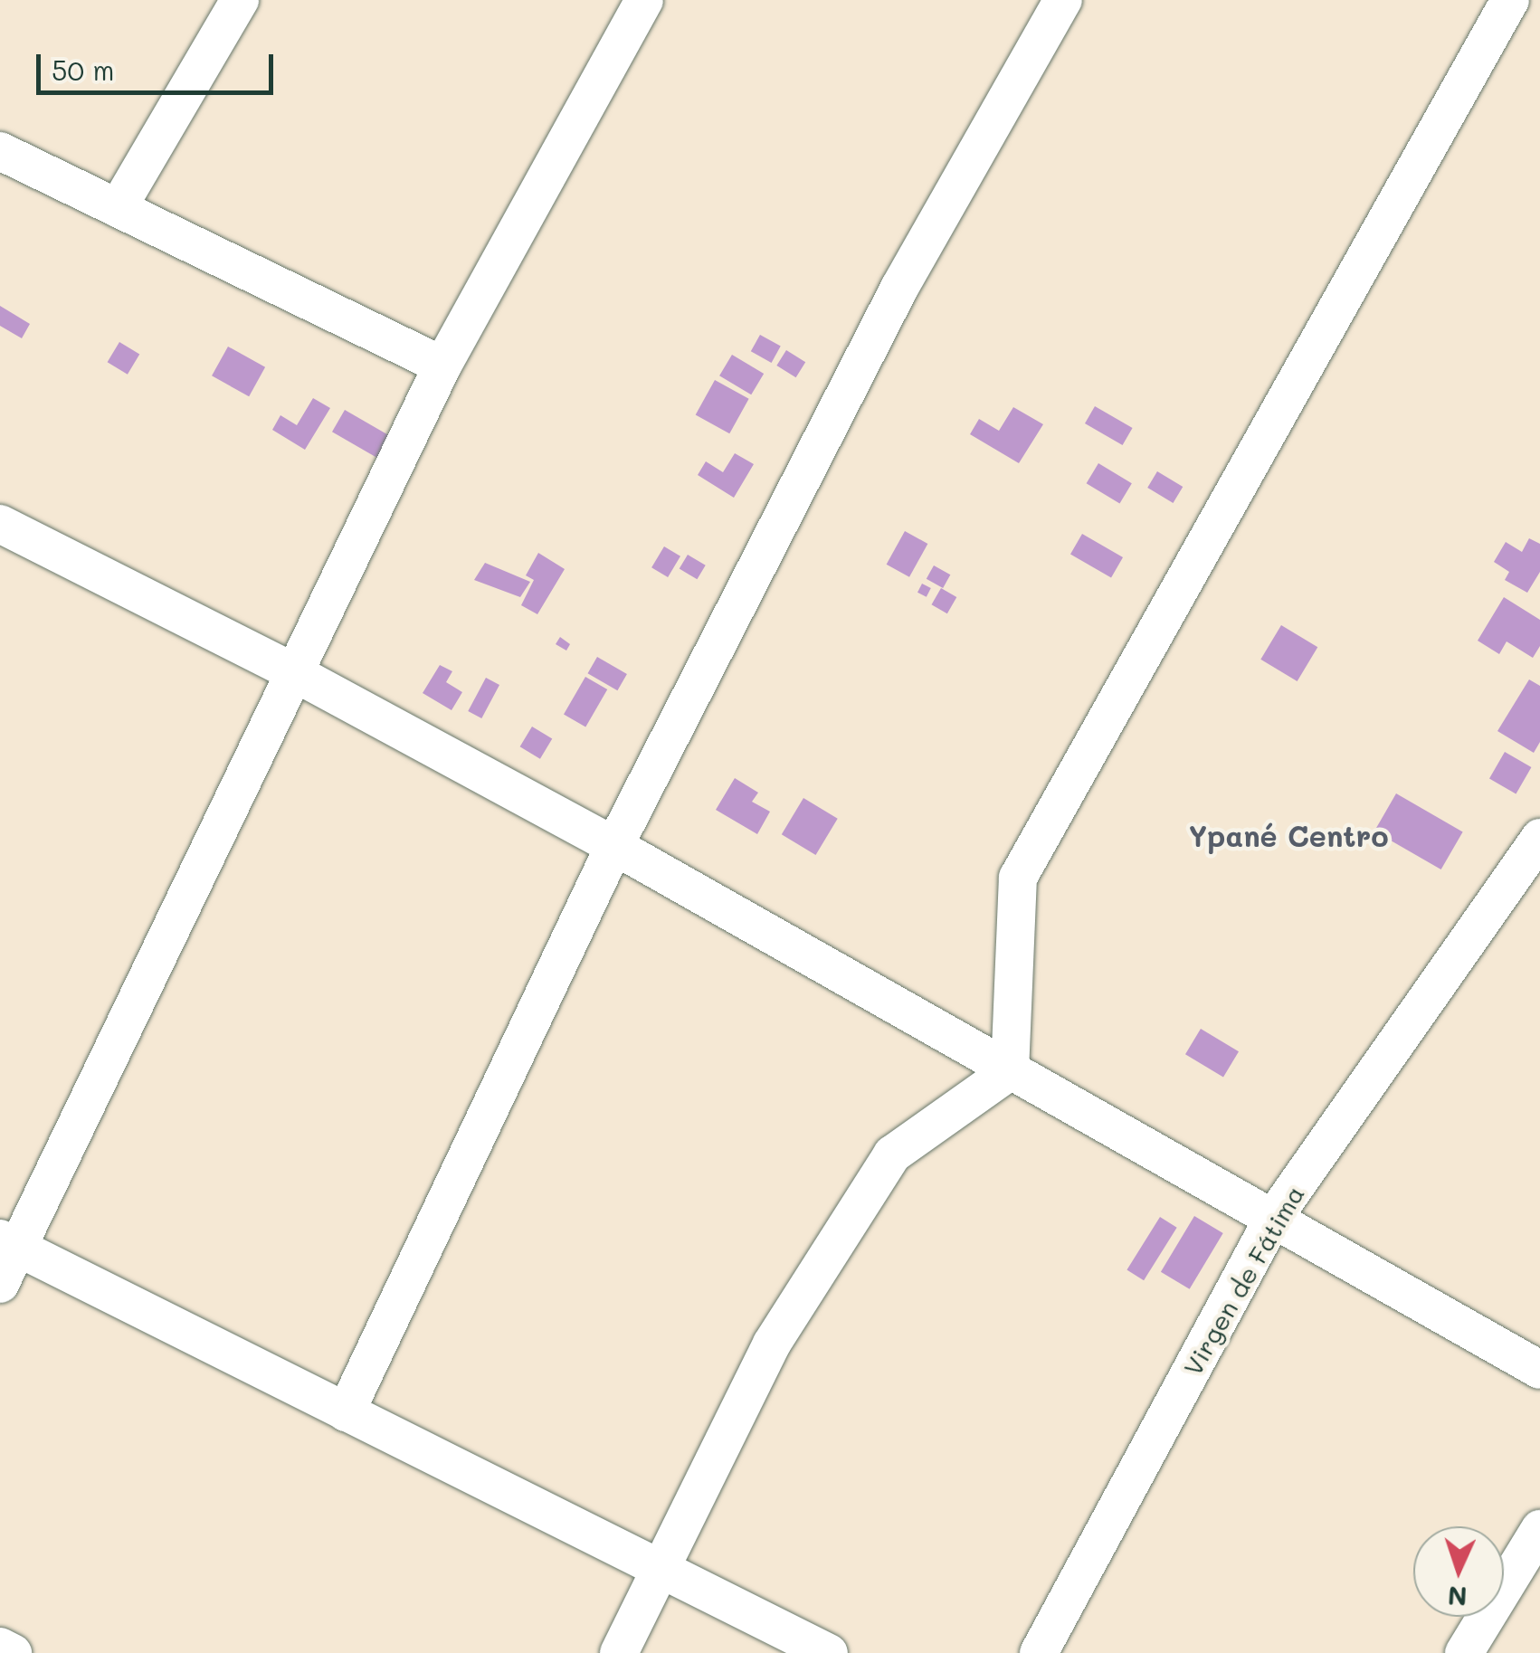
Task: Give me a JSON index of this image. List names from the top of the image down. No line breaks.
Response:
{"streets":{"street":["Virgen de Fátima"]},"districts":["Ypané Centro"],"scale_bar":"50 m","north":"bottom"}
